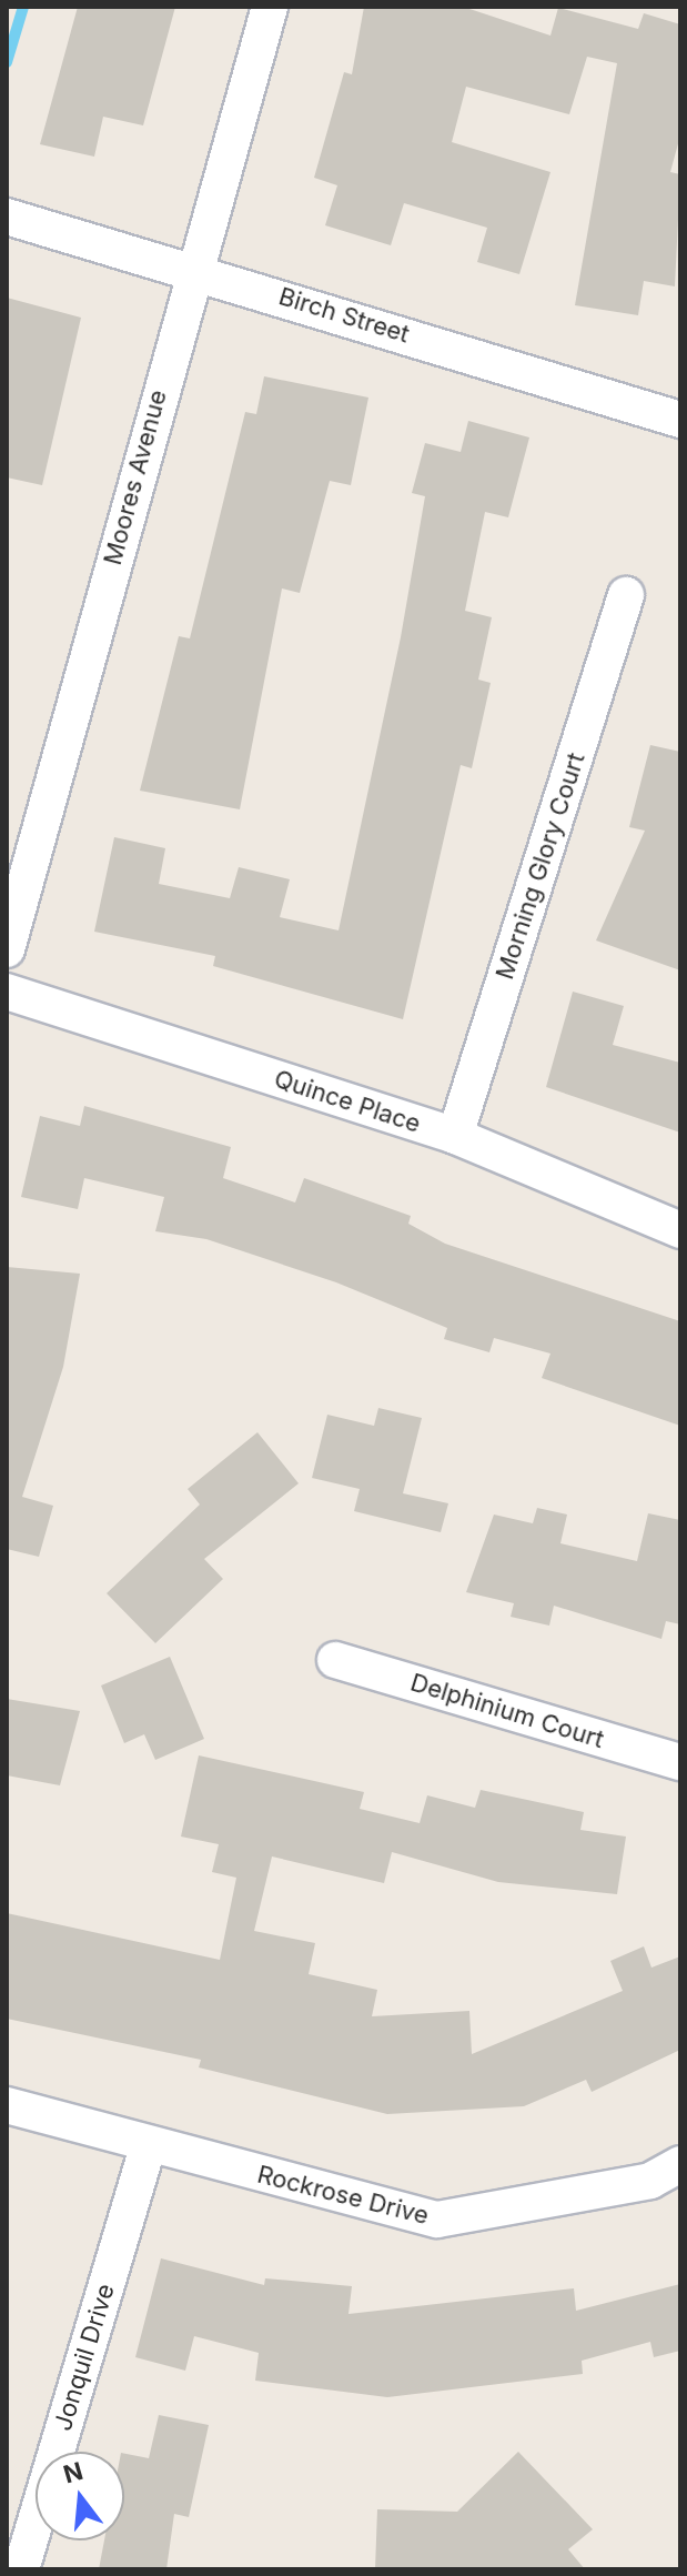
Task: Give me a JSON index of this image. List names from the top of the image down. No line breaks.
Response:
{"streets":{"street":["Birch Street","Moores Avenue","Morning Glory Court","Quince Place","Delphinium Court","Rockrose Drive","Jonquil Drive"]},"crossings":[["Birch Street","Moores Avenue"],["Morning Glory Court","Quince Place"],["Rockrose Drive","Jonquil Drive"]],"north":"top"}
